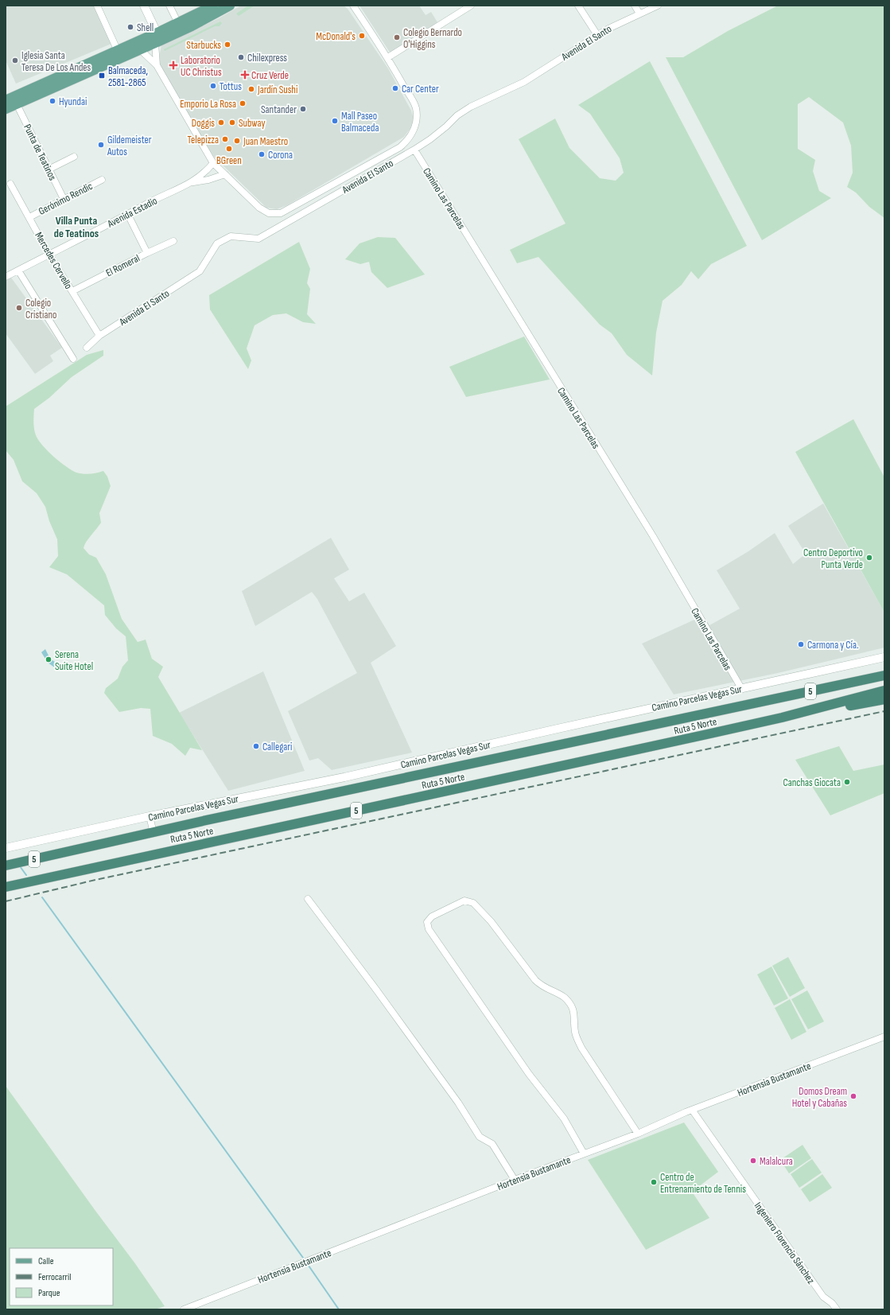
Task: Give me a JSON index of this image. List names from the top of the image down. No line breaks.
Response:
{"streets":{"highway":["5","Ruta 5 Norte"],"street":["Avenida El Santo","Punta de Teatinos","Gerónimo Rendic","Camino Las Parcelas","Avenida Estadio","Mercedes Cervello","El Romeral","Camino Parcelas Vegas Sur","Hortensia Bustamante","Ingeniero Florencio Sánchez"]},"crossings":[["Avenida El Santo","Camino Las Parcelas"],["Avenida El Santo","Mercedes Cervello"],["Punta de Teatinos","Gerónimo Rendic"],["Gerónimo Rendic","Mercedes Cervello"],["Camino Las Parcelas","Camino Parcelas Vegas Sur"],["Avenida Estadio","Mercedes Cervello"],["Mercedes Cervello","El Romeral"],["Hortensia Bustamante","Ingeniero Florencio Sánchez"]],"districts":["Villa Punta de Teatinos"],"places":{"other":["Shell","McDonald's","Colegio Bernardo O'Higgins","Starbucks","Chilexpress","Iglesia Santa Teresa De Los Andes","Tottus","Car Center","Jardín Sushi","Hyundai","Emporio La Rosa","Santander","Mall Paseo Balmaceda","Doggis","Subway","Telepizza","Juan Maestro","Gildemeister Autos","BGreen","Corona","Colegio Cristiano","Centro Deportivo Punta Verde","Carmona y Cía.","Serena Suite Hotel","Callegari","Canchas Giocata","Domos Dream Hotel y Cabañas","Malalcura","Centro de Entrenamiento de Tennis"],"health":["Laboratorio UC Christus","Cruz Verde"],"transit":["Balmaceda, 2581-2865"]},"legend":["Calle","Ferrocarril","Parque"]}
